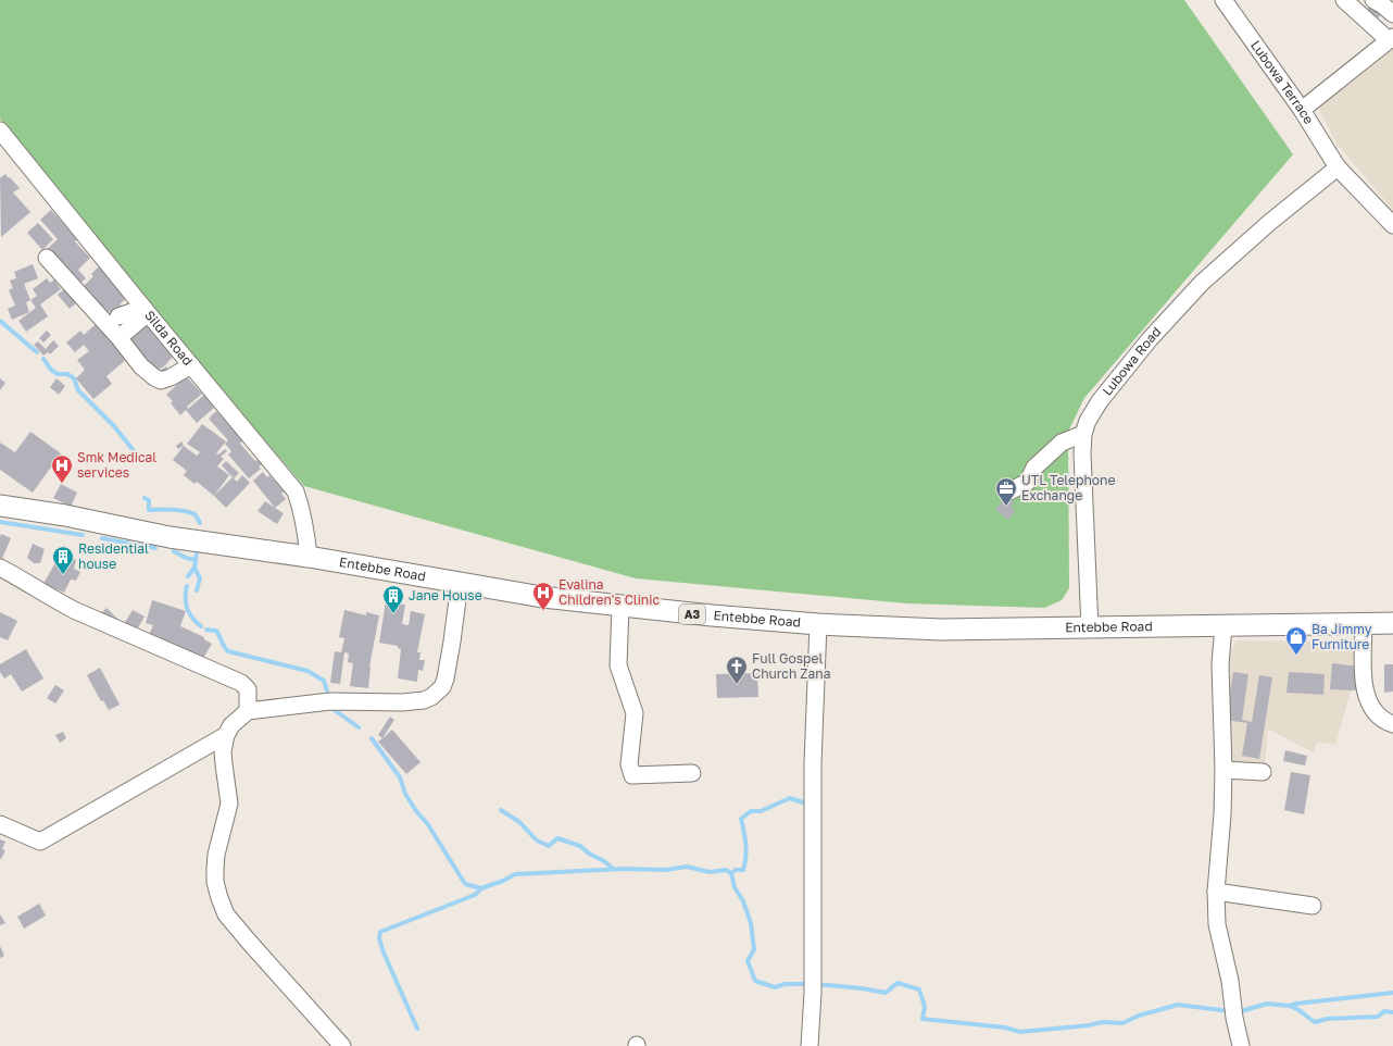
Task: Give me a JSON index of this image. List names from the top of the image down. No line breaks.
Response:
{"streets":{"main road":["Entebbe Road","A3"],"street":["Lubowa Terrace","Silda Road","Lubowa Road"]},"crossings":[["Lubowa Terrace","Lubowa Road"],["Silda Road","Entebbe Road"],["Lubowa Road","Entebbe Road"]],"places":{"hospital":["Smk Medical services","Evalina Children's Clinic"],"office":["UTL Telephone Exchange"],"building":["Residential house","Jane House"],"shop":["Ba Jimmy Furniture"],"church":["Full Gospel Church Zana"]}}
